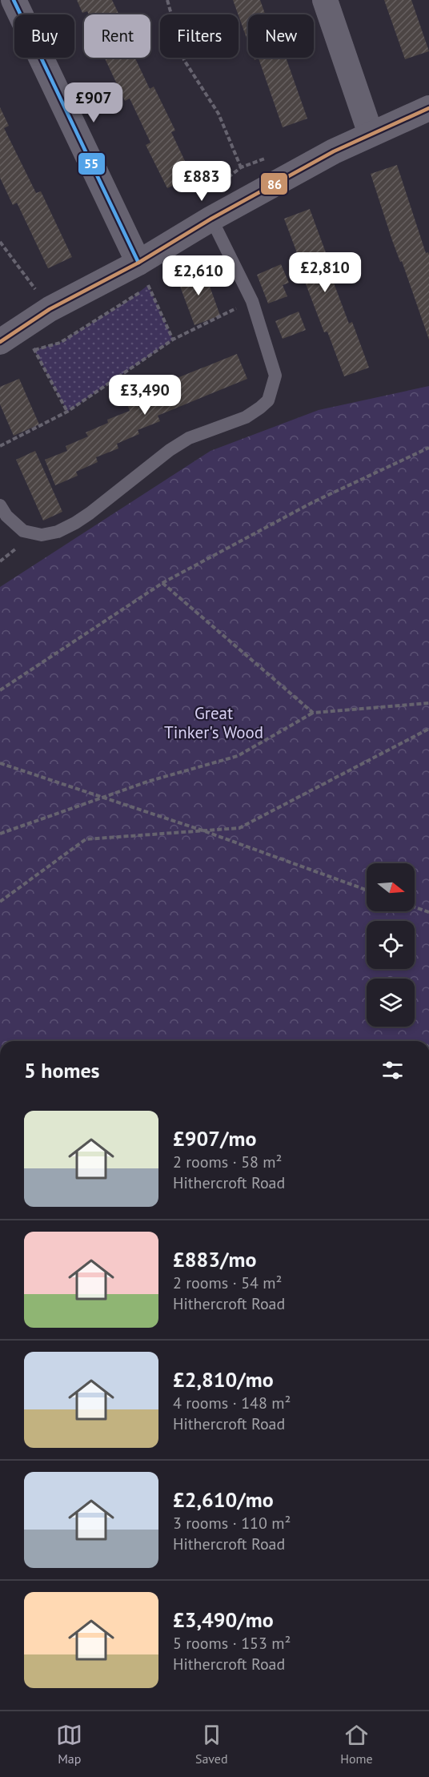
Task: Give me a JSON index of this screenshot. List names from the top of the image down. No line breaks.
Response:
{"parks":["Great Tinker's Wood"],"lines":["transit line 55","transit line 86"],"north":"right","page":{"chip":["Buy","Rent","Filters","New"],"price":["£907","£883","£2,810","£2,610","£3,490"],"heading":"5 homes","list":[{"name":"£907/mo","note":"2 rooms · 58 m² · Hithercroft Road"},{"name":"£883/mo","note":"2 rooms · 54 m² · Hithercroft Road"},{"name":"£2,810/mo","note":"4 rooms · 148 m² · Hithercroft Road"},{"name":"£2,610/mo","note":"3 rooms · 110 m² · Hithercroft Road"},{"name":"£3,490/mo","note":"5 rooms · 153 m² · Hithercroft Road"}],"tabs":["Map","Saved","Home"]}}
